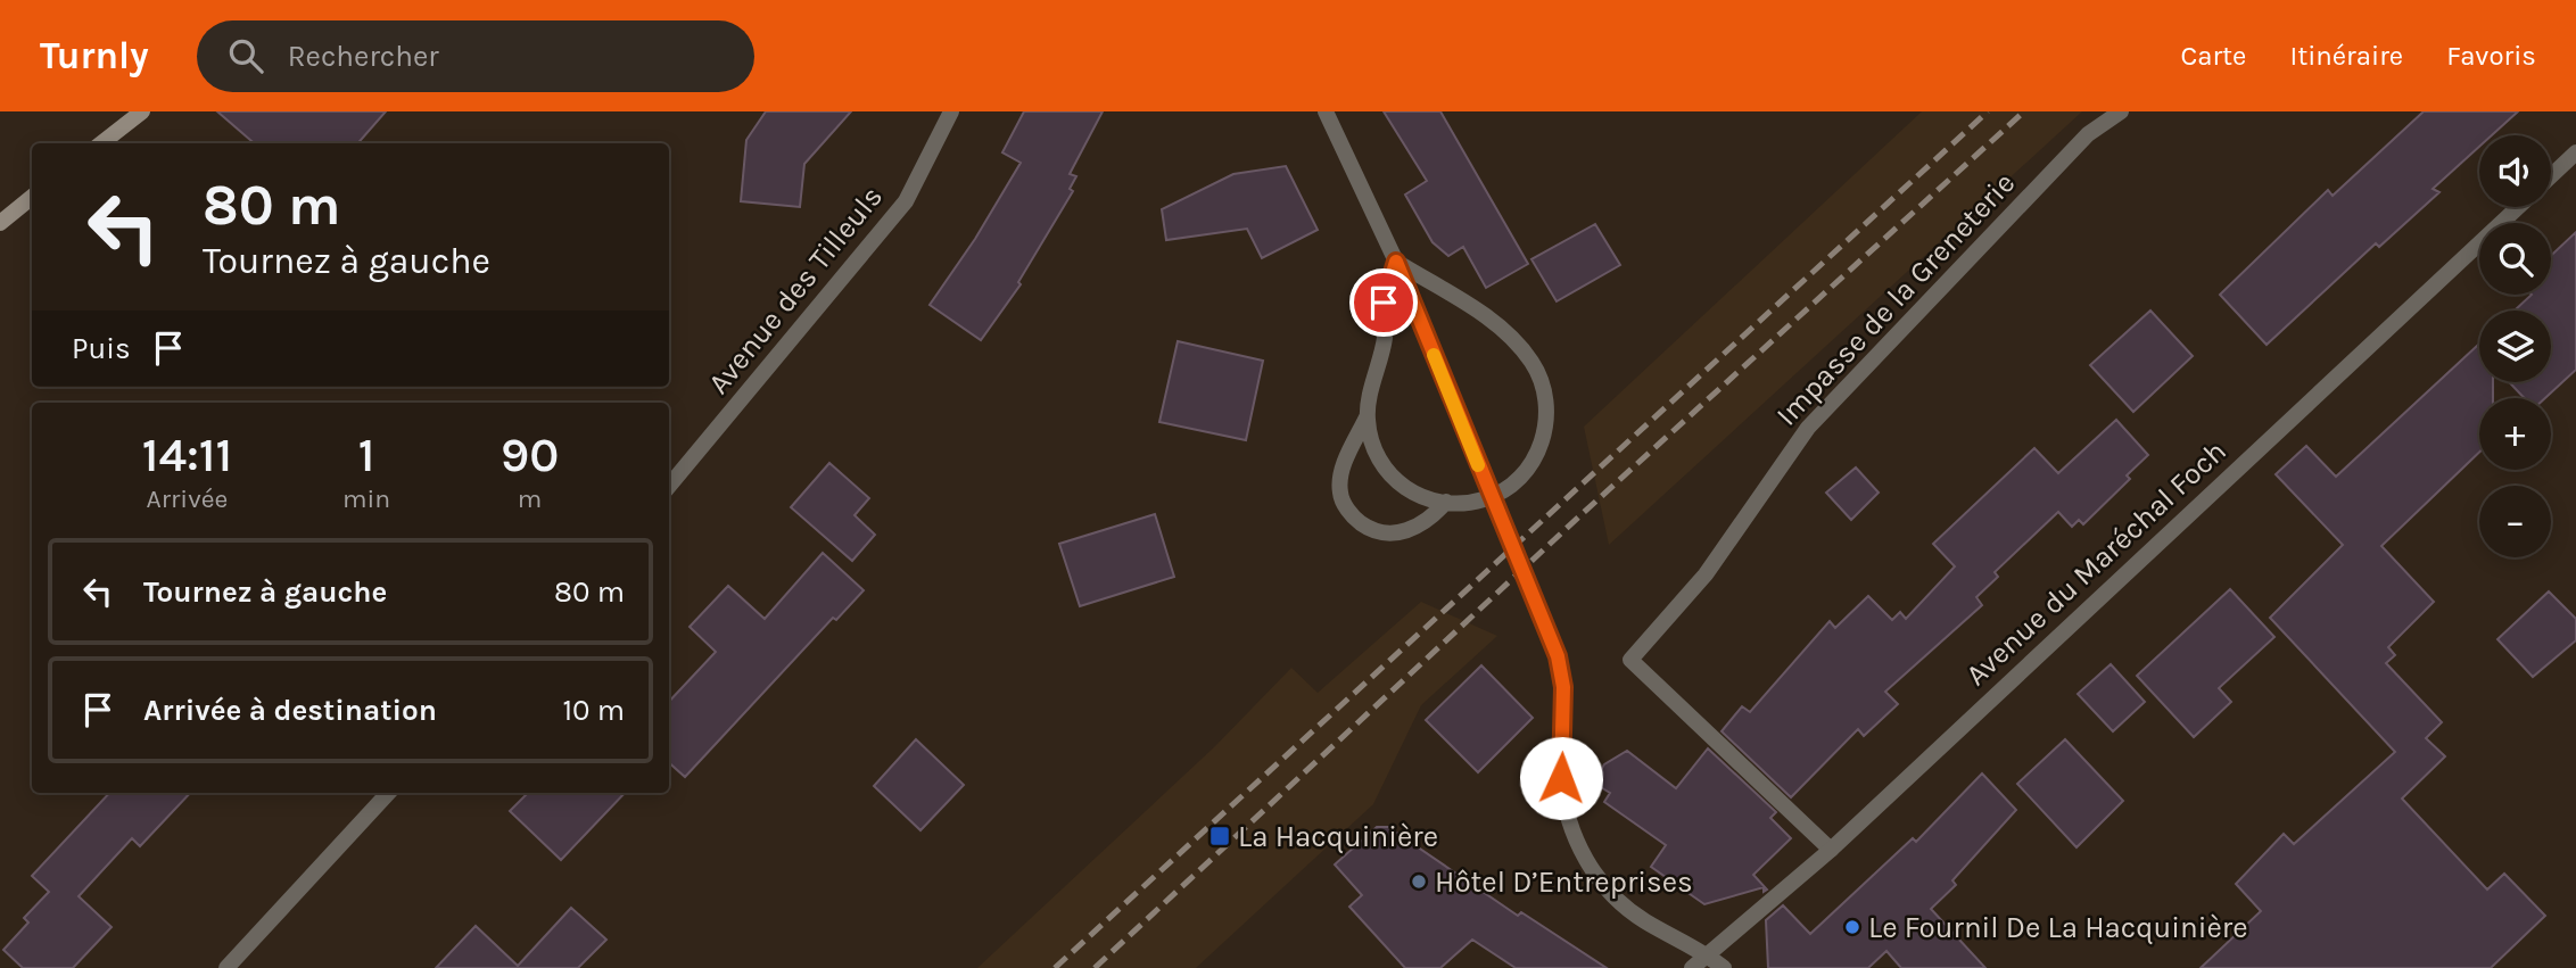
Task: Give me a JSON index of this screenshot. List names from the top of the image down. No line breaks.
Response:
{"streets":{"street":["Avenue des Tilleuls","Impasse de la Greneterie","Avenue du Maréchal Foch"]},"crossings":[["Impasse de la Greneterie","Avenue du Maréchal Foch"]],"places":{"transit":["La Hacquinière"],"other":["Hôtel D’Entreprises","Le Fournil De La Hacquinière"]},"page":{"header":"Turnly","search":"Rechercher","nav":["Carte","Itinéraire","Favoris"],"map_buttons":["+","−"],"turn":["80 m","Tournez à gauche"],"then":"Puis","eta":["14:11","Arrivée","1","min","90","m"],"list":[{"name":"Tournez à gauche","value":"80 m"},{"name":"Arrivée à destination","value":"10 m"}]}}
